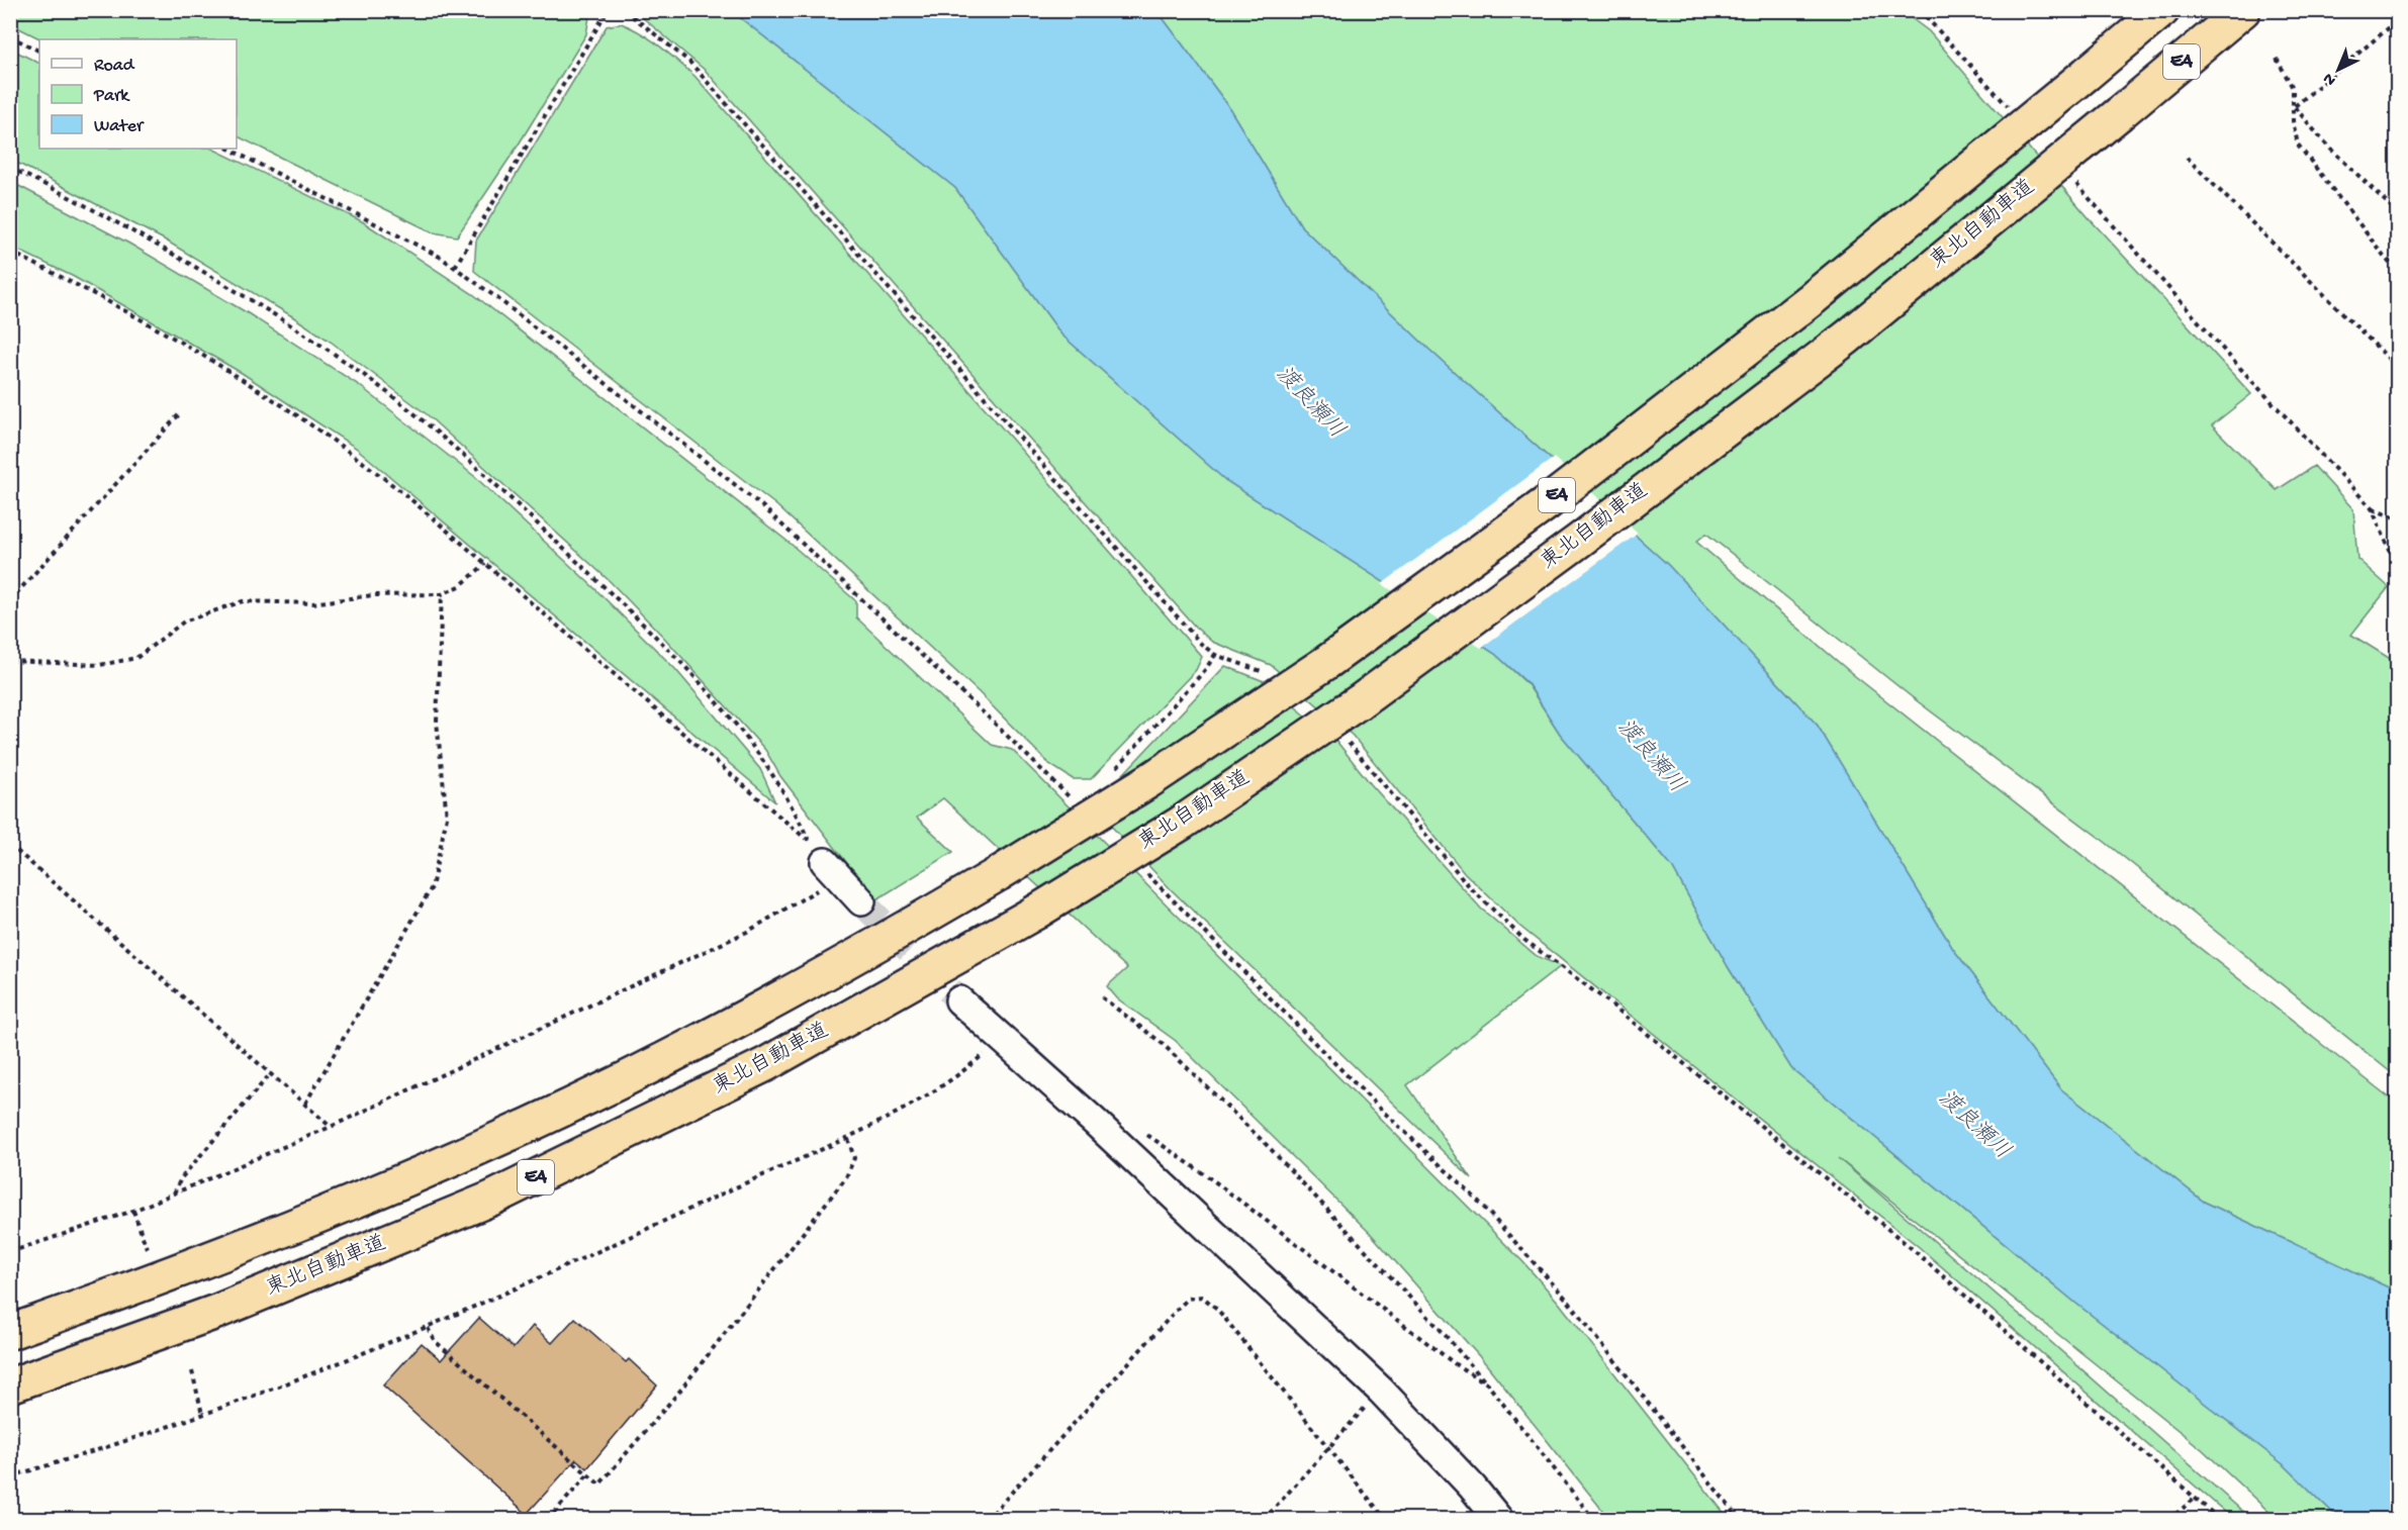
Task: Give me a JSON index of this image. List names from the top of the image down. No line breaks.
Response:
{"streets":{"highway":["E4","東北自動車道"]},"water":["渡良瀬川"],"legend":["Road","Park","Water"],"north":"bottom left"}
